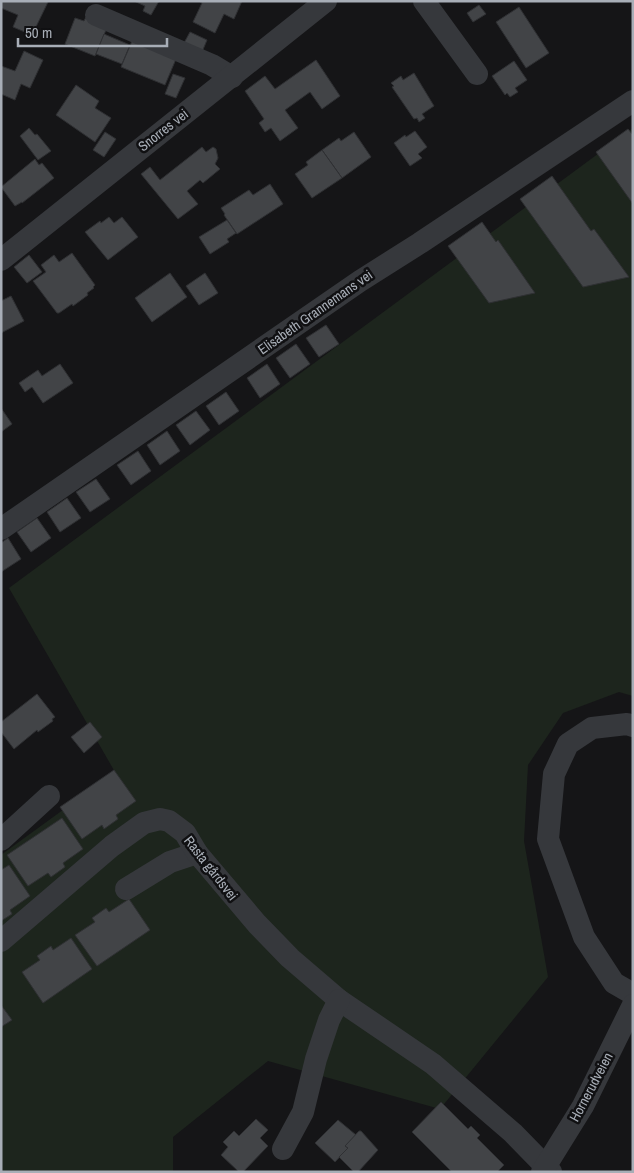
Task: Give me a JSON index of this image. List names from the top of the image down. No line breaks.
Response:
{"streets":{"street":["Snorres vei","Elisabeth Grannemans vei","Rasta gårdsvei","Hornerudveien"]},"crossings":[["Rasta gårdsvei","Hornerudveien"]],"scale_bar":"50 m"}
